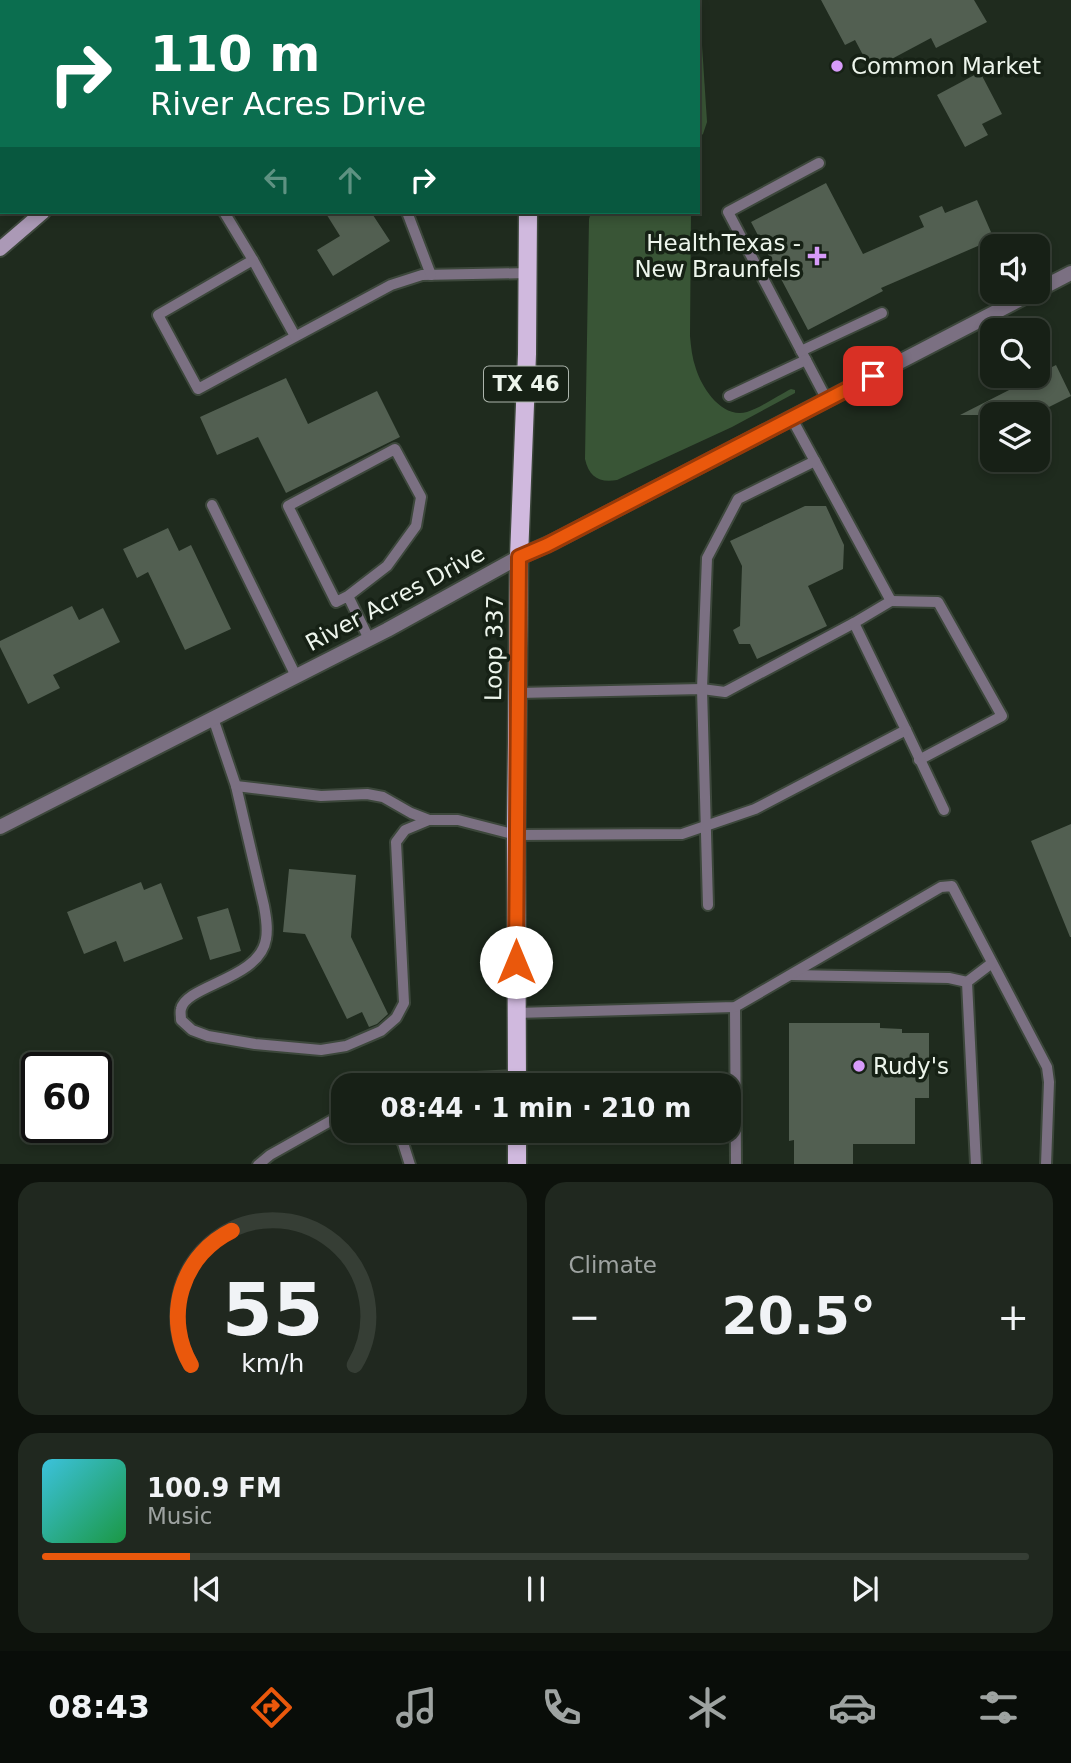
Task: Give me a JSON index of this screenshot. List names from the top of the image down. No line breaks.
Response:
{"streets":{"main road":["TX 46","Loop 337"],"street":["River Acres Drive"]},"crossings":[["River Acres Drive","Loop 337"]],"places":{"other":["Common Market","Rudy's"],"health":["HealthTexas - New Braunfels"]},"page":{"turn":["110 m","River Acres Drive"],"limit":"60","trip":"08:44 · 1 min · 210 m","tile":"Climate","heat":["−","20.5°","+"],"song":["100.9 FM","Music"],"tabs":"08:43","gauge":["55","km/h"]}}
